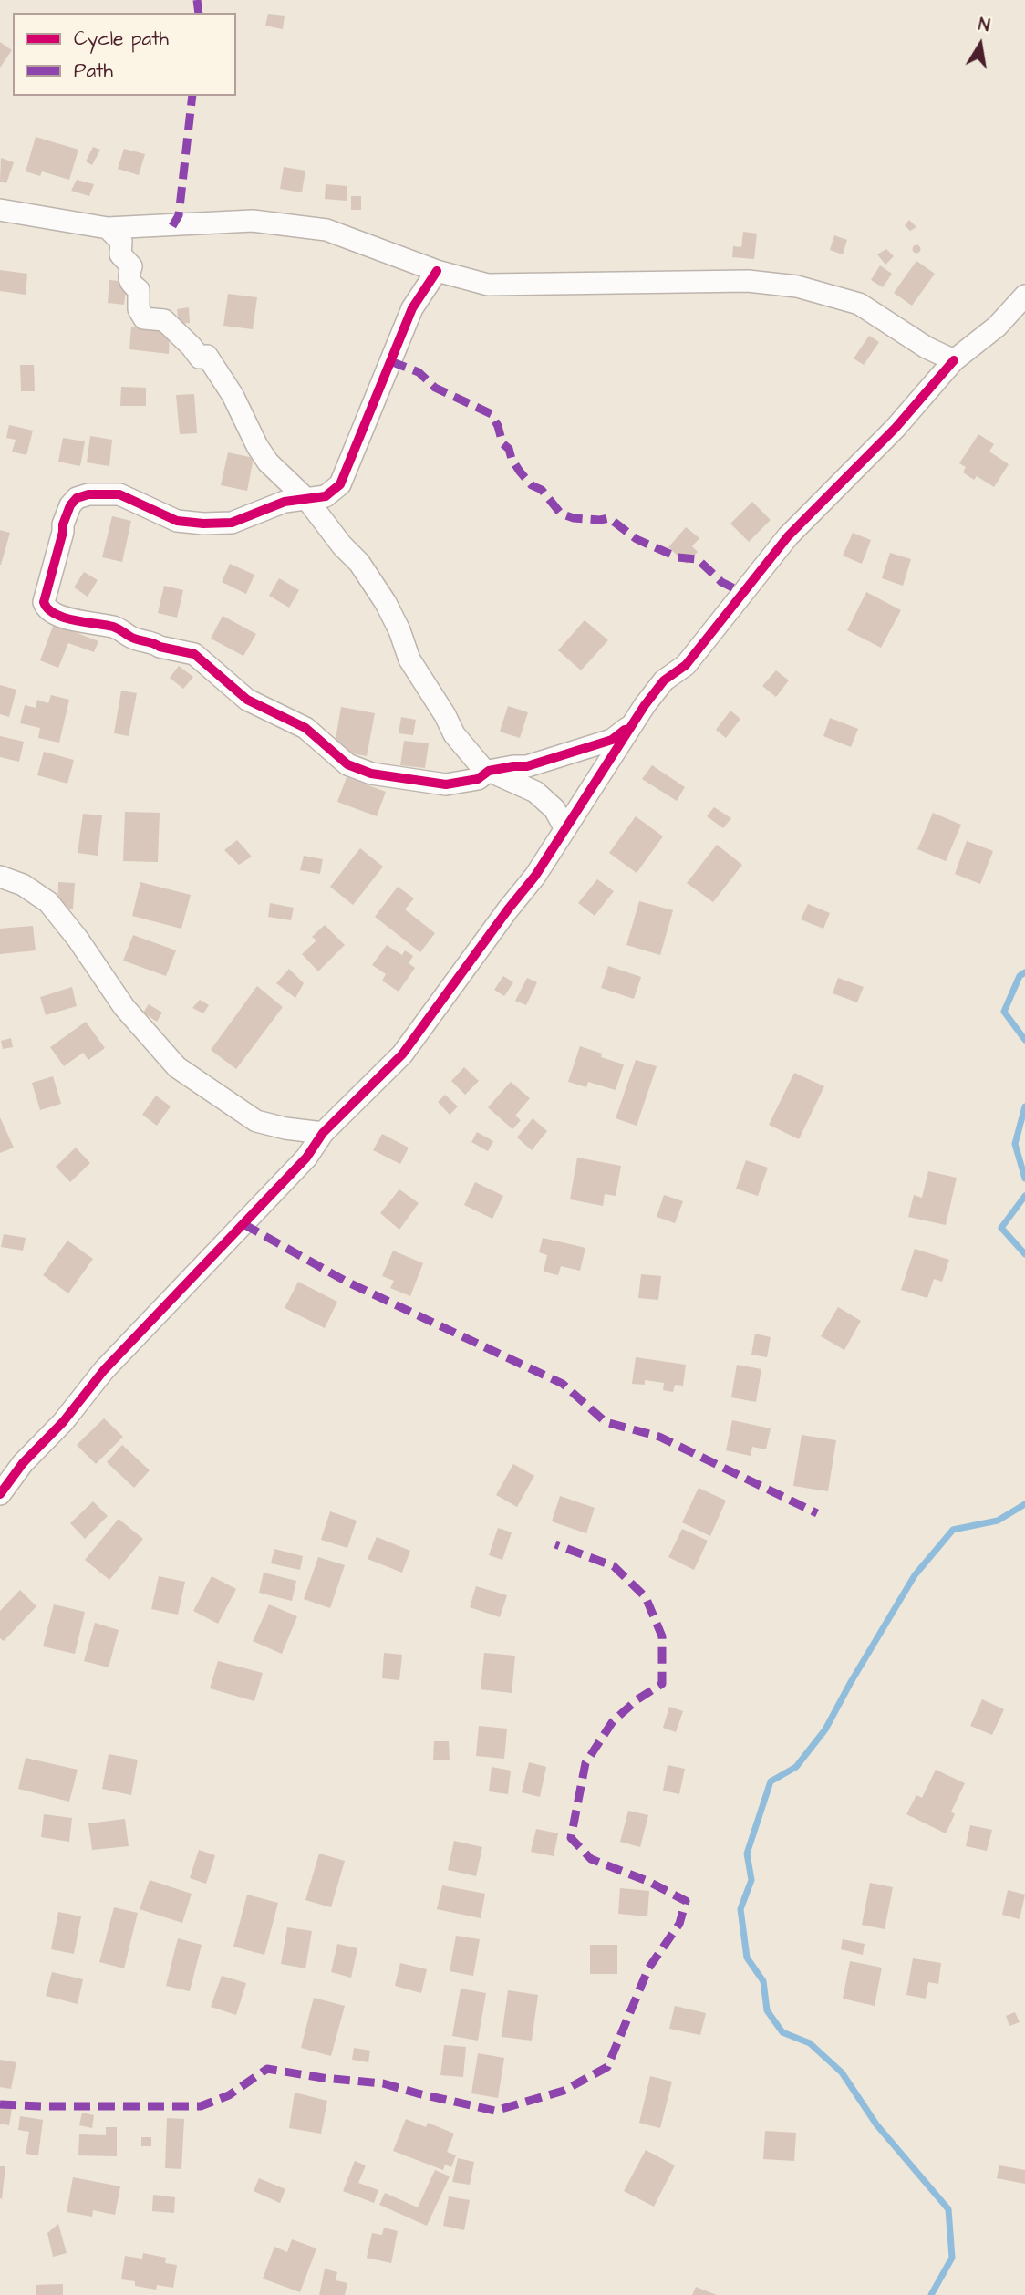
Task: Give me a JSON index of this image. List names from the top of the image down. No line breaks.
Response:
{"legend":["Cycle path","Path"],"north":"top"}
